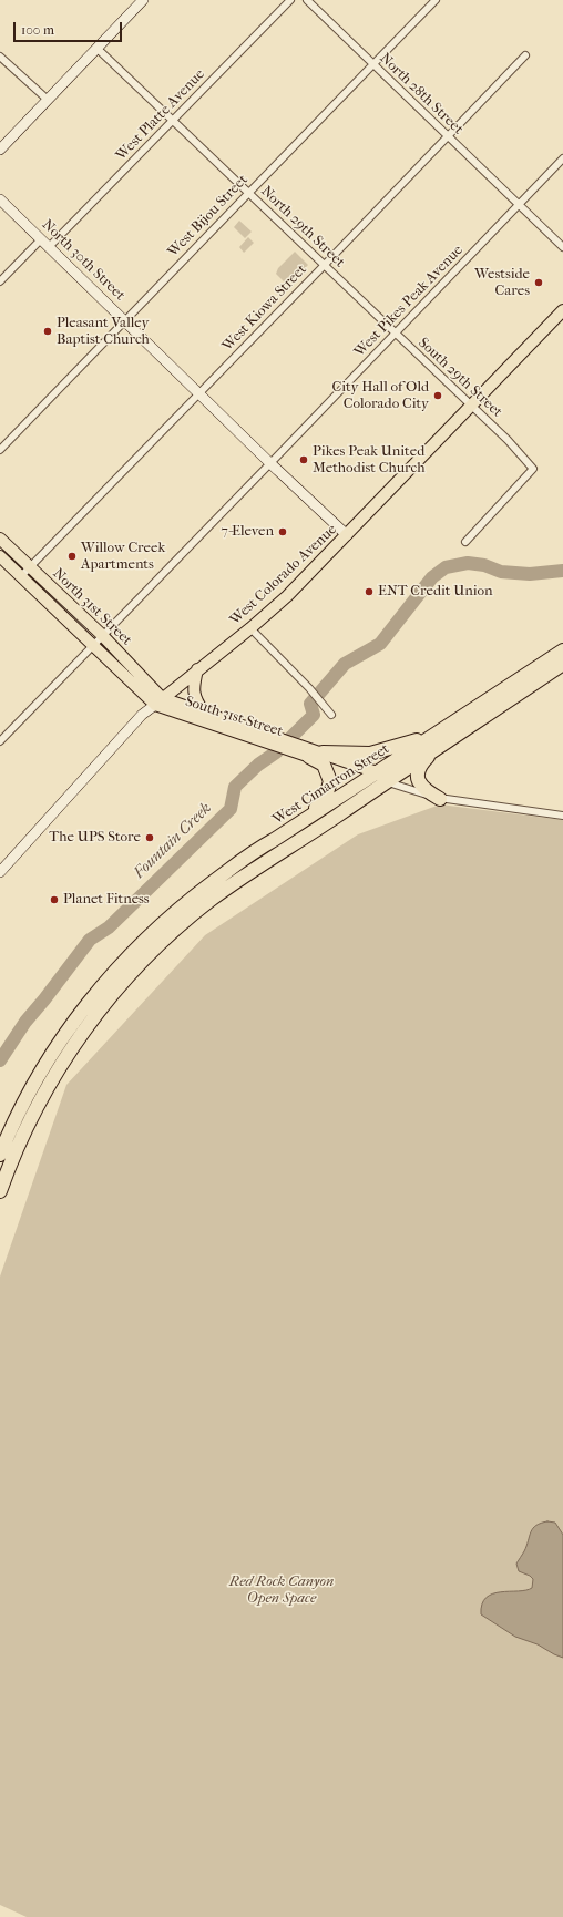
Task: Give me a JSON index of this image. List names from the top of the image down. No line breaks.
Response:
{"streets":{"highway":["West Cimarron Street"],"main road":["North 30th Street","West Colorado Avenue","North 31st Street","South 31st Street"],"street":["North 28th Street","West Platte Avenue","West Bijou Street","North 29th Street","West Pikes Peak Avenue","West Kiowa Street","South 29th Street"]},"crossings":[["North 28th Street","West Bijou Street"],["North 28th Street","West Pikes Peak Avenue"],["North 28th Street","West Kiowa Street"],["West Platte Avenue","North 29th Street"],["West Platte Avenue","North 30th Street"],["West Bijou Street","North 29th Street"],["West Bijou Street","North 30th Street"],["North 29th Street","West Pikes Peak Avenue"],["North 29th Street","West Kiowa Street"],["North 29th Street","South 29th Street"],["North 30th Street","West Pikes Peak Avenue"],["North 30th Street","West Kiowa Street"],["North 30th Street","West Colorado Avenue"],["West Pikes Peak Avenue","South 29th Street"],["West Pikes Peak Avenue","North 31st Street"],["West Pikes Peak Avenue","South 31st Street"],["West Kiowa Street","North 31st Street"],["South 29th Street","West Colorado Avenue"],["West Colorado Avenue","North 31st Street"],["West Colorado Avenue","South 31st Street"],["North 31st Street","South 31st Street"],["South 31st Street","West Cimarron Street"]],"water":["Fountain Creek"],"parks":["Red Rock Canyon Open Space"],"places":["Westside Cares","Pleasant Valley Baptist Church","City Hall of Old Colorado City","Pikes Peak United Methodist Church","7-Eleven","Willow Creek Apartments","ENT Credit Union","The UPS Store","Planet Fitness"],"scale_bar":"100 m"}
